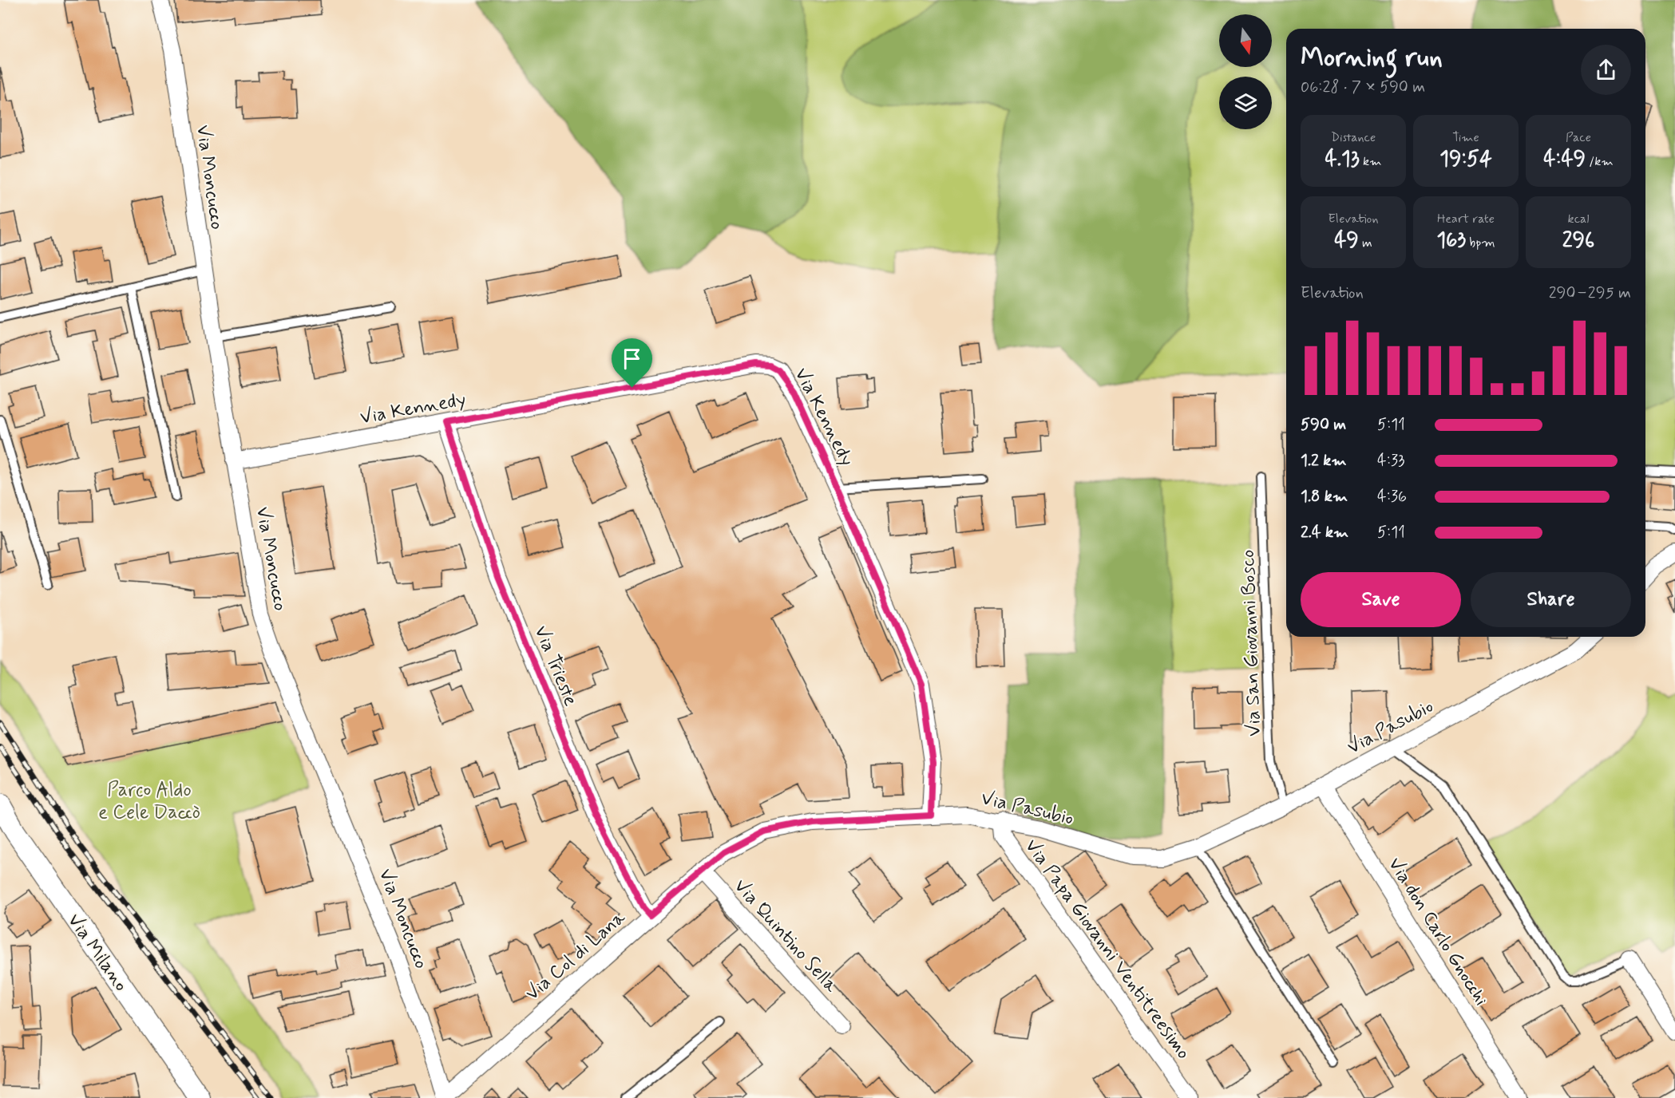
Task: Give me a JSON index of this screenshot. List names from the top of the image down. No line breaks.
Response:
{"streets":{"street":["Via Moncucco","Via Kennedy","Via Trieste","Via Pasubio","Via don Carlo Gnocchi","Via Quintino Sella","Via Papa Giovanni Ventitreesimo","Via Milano","Via Col di Lana"],"lane":["Via San Giovanni Bosco"]},"crossings":[["Via Moncucco","Via Kennedy"],["Via Moncucco","Via Col di Lana"],["Via Kennedy","Via Trieste"],["Via Kennedy","Via Pasubio"],["Via Kennedy","Via Col di Lana"],["Via San Giovanni Bosco","Via Pasubio"],["Via Trieste","Via Col di Lana"],["Via Pasubio","Via don Carlo Gnocchi"],["Via Pasubio","Via Papa Giovanni Ventitreesimo"],["Via Pasubio","Via Col di Lana"],["Via Quintino Sella","Via Col di Lana"]],"parks":["Parco Aldo e Cele Daccò"],"north":"bottom","page":{"heading":["Morning run","06:28 · 7 × 590 m"],"stats":[["Distance","4.13 km"],["Time","19:54"],["Pace","4:49 /km"],["Elevation","49 m"],["Heart rate","163 bpm"],["kcal","296"]],"chart":["Elevation","290–295 m"],"list":[{"name":"590 m","note":"5:11"},{"name":"1.2 km","note":"4:33"},{"name":"1.8 km","note":"4:36"},{"name":"2.4 km","note":"5:11"}],"buttons":["Save","Share"]}}
